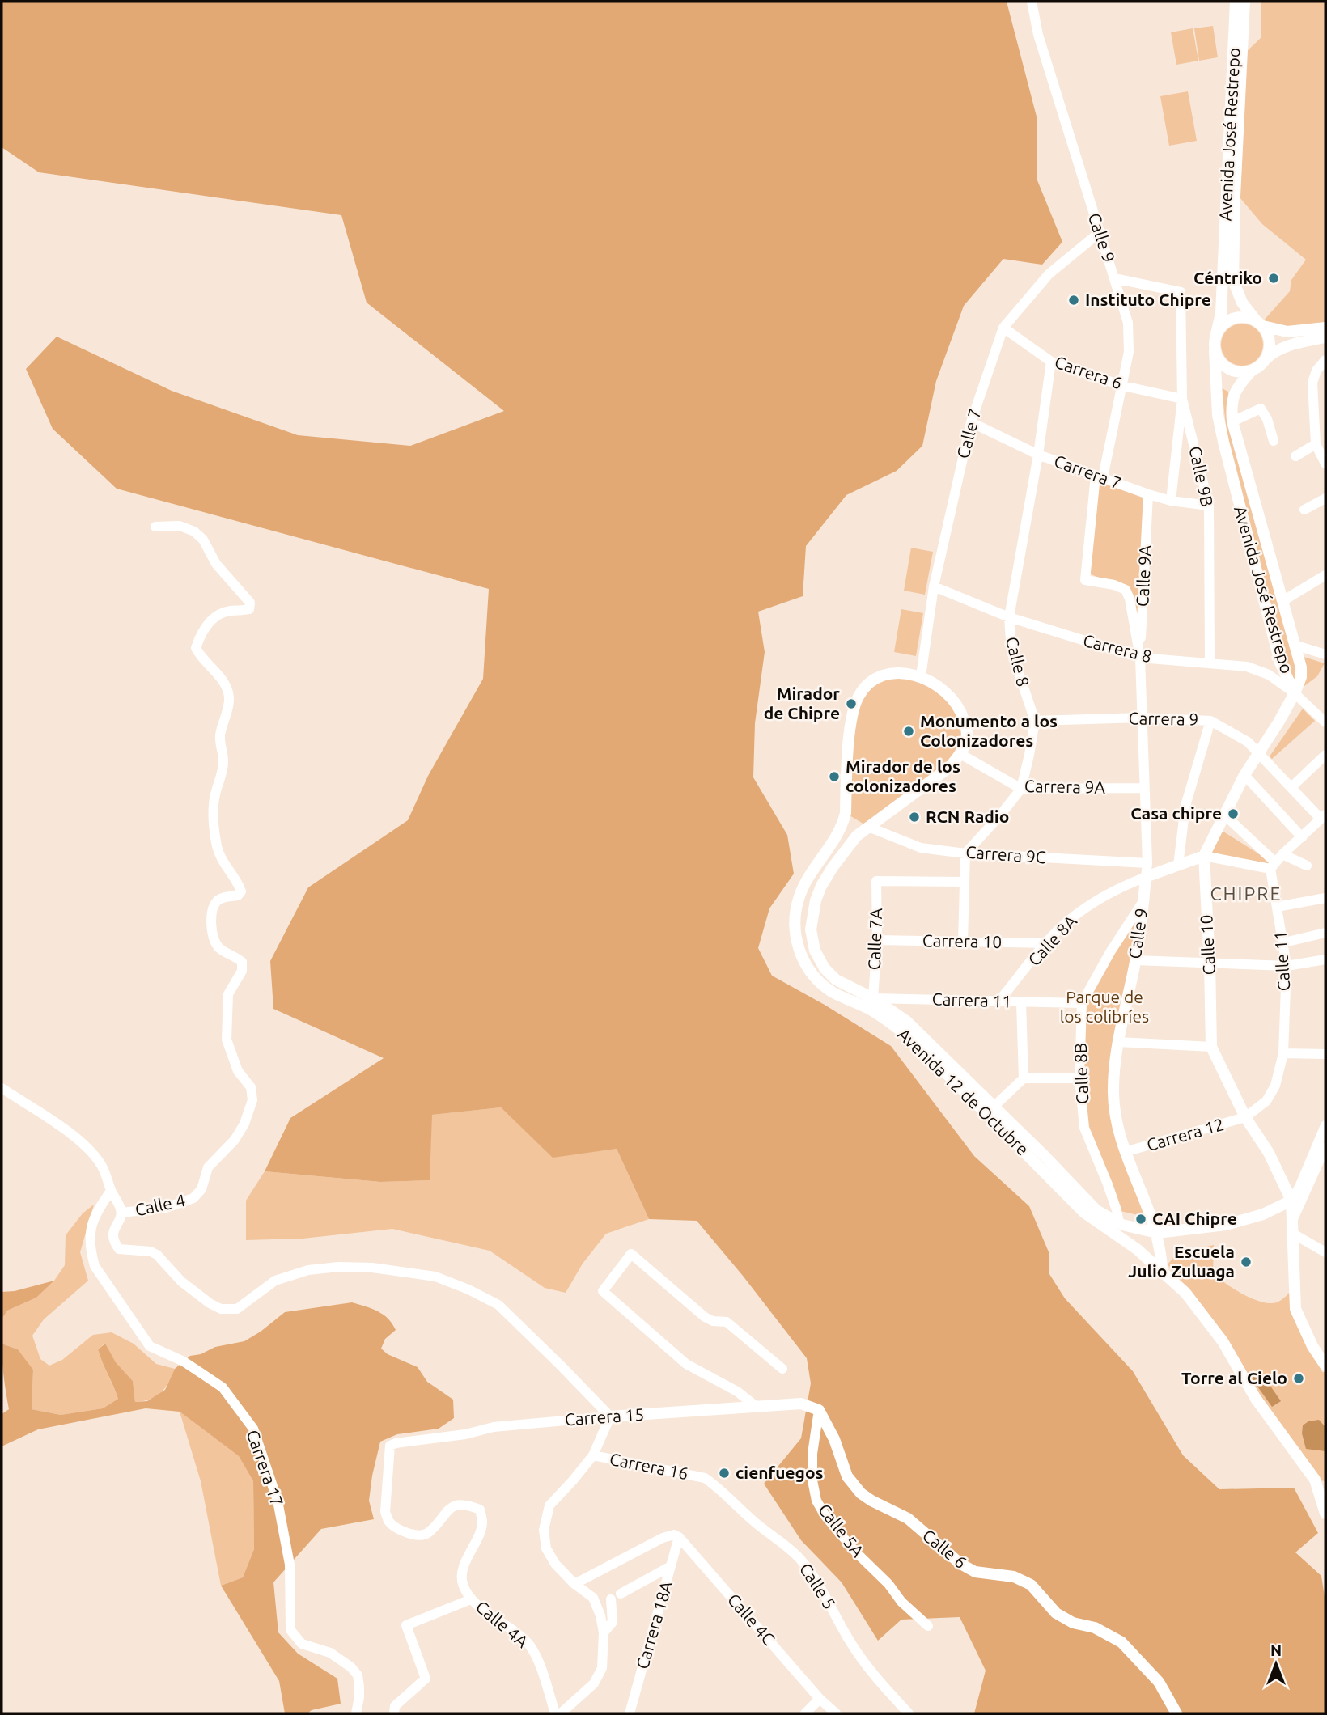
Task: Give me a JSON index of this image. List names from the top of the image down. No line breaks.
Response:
{"streets":{"main road":["Avenida José Restrepo","Calle 9","Calle 10","Avenida 12 de Octubre","Carrera 15","Calle 6"],"street":["Carrera 6","Calle 7","Carrera 7","Calle 9B","Calle 9A","Carrera 8","Calle 8","Carrera 9","Carrera 9A","Carrera 9C","Calle 7A","Calle 8A","Carrera 10","Calle 11","Carrera 11","Calle 8B","Carrera 12","Calle 4","Carrera 16","Carrera 17","Calle 5A","Calle 5","Calle 4C","Calle 4A","Carrera 18A"]},"crossings":[["Avenida José Restrepo","Carrera 8"],["Avenida José Restrepo","Calle 10"],["Calle 9","Carrera 6"],["Calle 9","Calle 7"],["Calle 9","Carrera 7"],["Calle 9","Calle 9B"],["Calle 9","Calle 9A"],["Calle 9","Carrera 8"],["Calle 9","Carrera 9"],["Calle 9","Carrera 9A"],["Calle 9","Carrera 9C"],["Calle 9","Calle 8A"],["Calle 9","Calle 8B"],["Calle 9","Avenida 12 de Octubre"],["Calle 9","Carrera 12"],["Carrera 6","Calle 7"],["Carrera 6","Calle 9B"],["Carrera 6","Calle 8"],["Calle 7","Carrera 7"],["Calle 7","Carrera 8"],["Calle 7","Avenida 12 de Octubre"],["Carrera 7","Calle 9B"],["Carrera 7","Calle 9A"],["Carrera 7","Calle 8"],["Calle 9B","Carrera 8"],["Calle 9A","Carrera 8"],["Carrera 8","Calle 8"],["Carrera 8","Calle 10"],["Calle 8","Carrera 9"],["Carrera 9","Calle 10"],["Carrera 9A","Avenida 12 de Octubre"],["Carrera 9C","Avenida 12 de Octubre"],["Calle 7A","Carrera 10"],["Calle 7A","Carrera 11"],["Calle 7A","Avenida 12 de Octubre"],["Calle 8A","Carrera 10"],["Calle 8A","Carrera 11"],["Calle 10","Calle 11"],["Calle 10","Avenida 12 de Octubre"],["Calle 10","Carrera 12"],["Calle 11","Carrera 12"],["Carrera 11","Calle 8B"],["Carrera 11","Avenida 12 de Octubre"],["Calle 8B","Avenida 12 de Octubre"],["Carrera 15","Calle 5A"],["Carrera 15","Calle 6"],["Carrera 15","Calle 4A"],["Carrera 16","Calle 5"],["Calle 5A","Calle 6"],["Calle 4C","Carrera 18A"]],"districts":["CHIPRE"],"parks":["Parque de los colibríes"],"places":["Céntriko","Instituto Chipre","Mirador de Chipre","Monumento a los Colonizadores","Mirador de los colonizadores","Casa chipre","RCN Radio","CAI Chipre","Escuela Julio Zuluaga","Torre al Cielo","cienfuegos"],"north":"top"}
